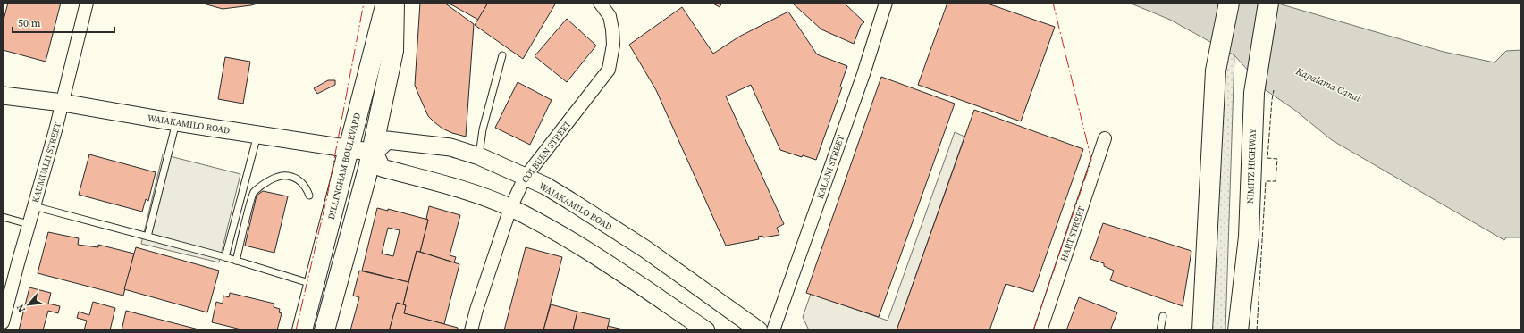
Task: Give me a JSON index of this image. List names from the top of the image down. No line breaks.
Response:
{"streets":{"main road":["WAIAKAMILO ROAD","DILLINGHAM BOULEVARD","NIMITZ HIGHWAY"],"street":["COLBURN STREET","KAUMUALII STREET","KALANI STREET","HART STREET"]},"crossings":[["WAIAKAMILO ROAD","COLBURN STREET"],["WAIAKAMILO ROAD","KAUMUALII STREET"],["WAIAKAMILO ROAD","DILLINGHAM BOULEVARD"]],"water":["Kapalama Canal"],"scale_bar":"50 m","north":"bottom left"}
